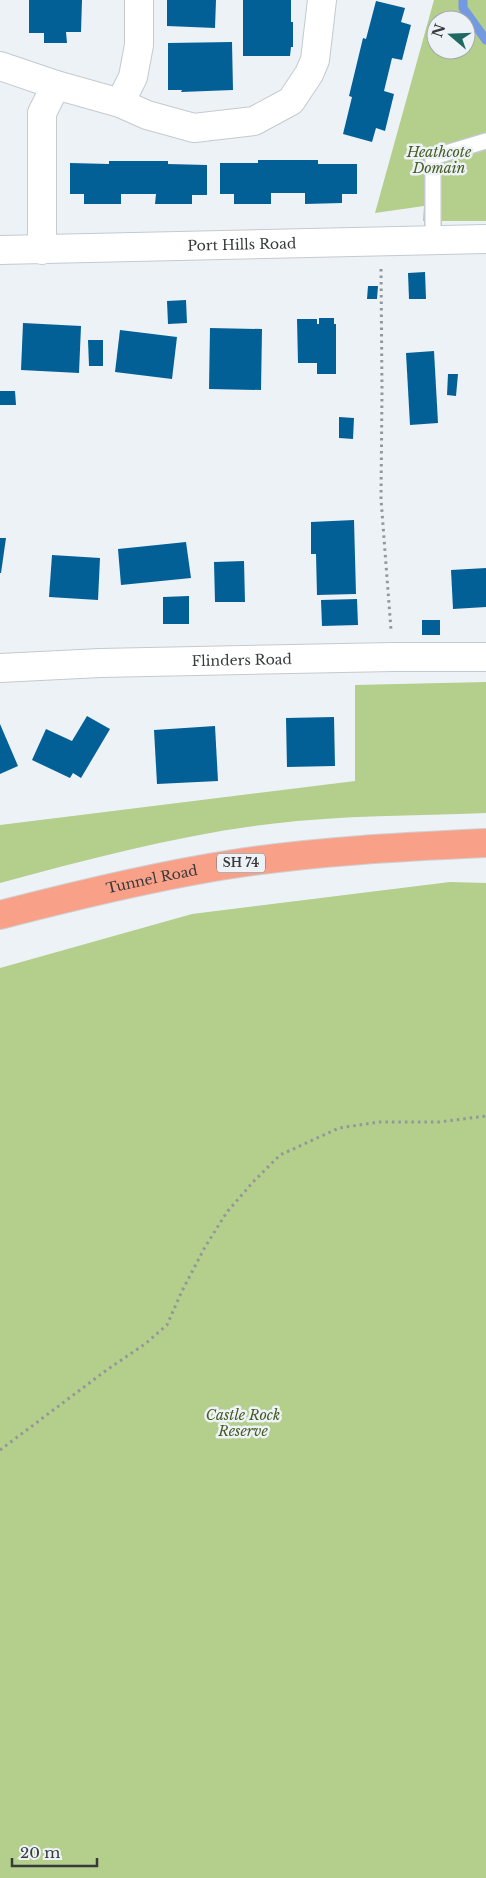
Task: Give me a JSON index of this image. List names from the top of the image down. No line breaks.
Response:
{"streets":{"highway":["SH 74","Tunnel Road"],"street":["Port Hills Road","Flinders Road"]},"parks":["Heathcote Domain","Castle Rock Reserve"],"scale_bar":"20 m","north":"left"}
